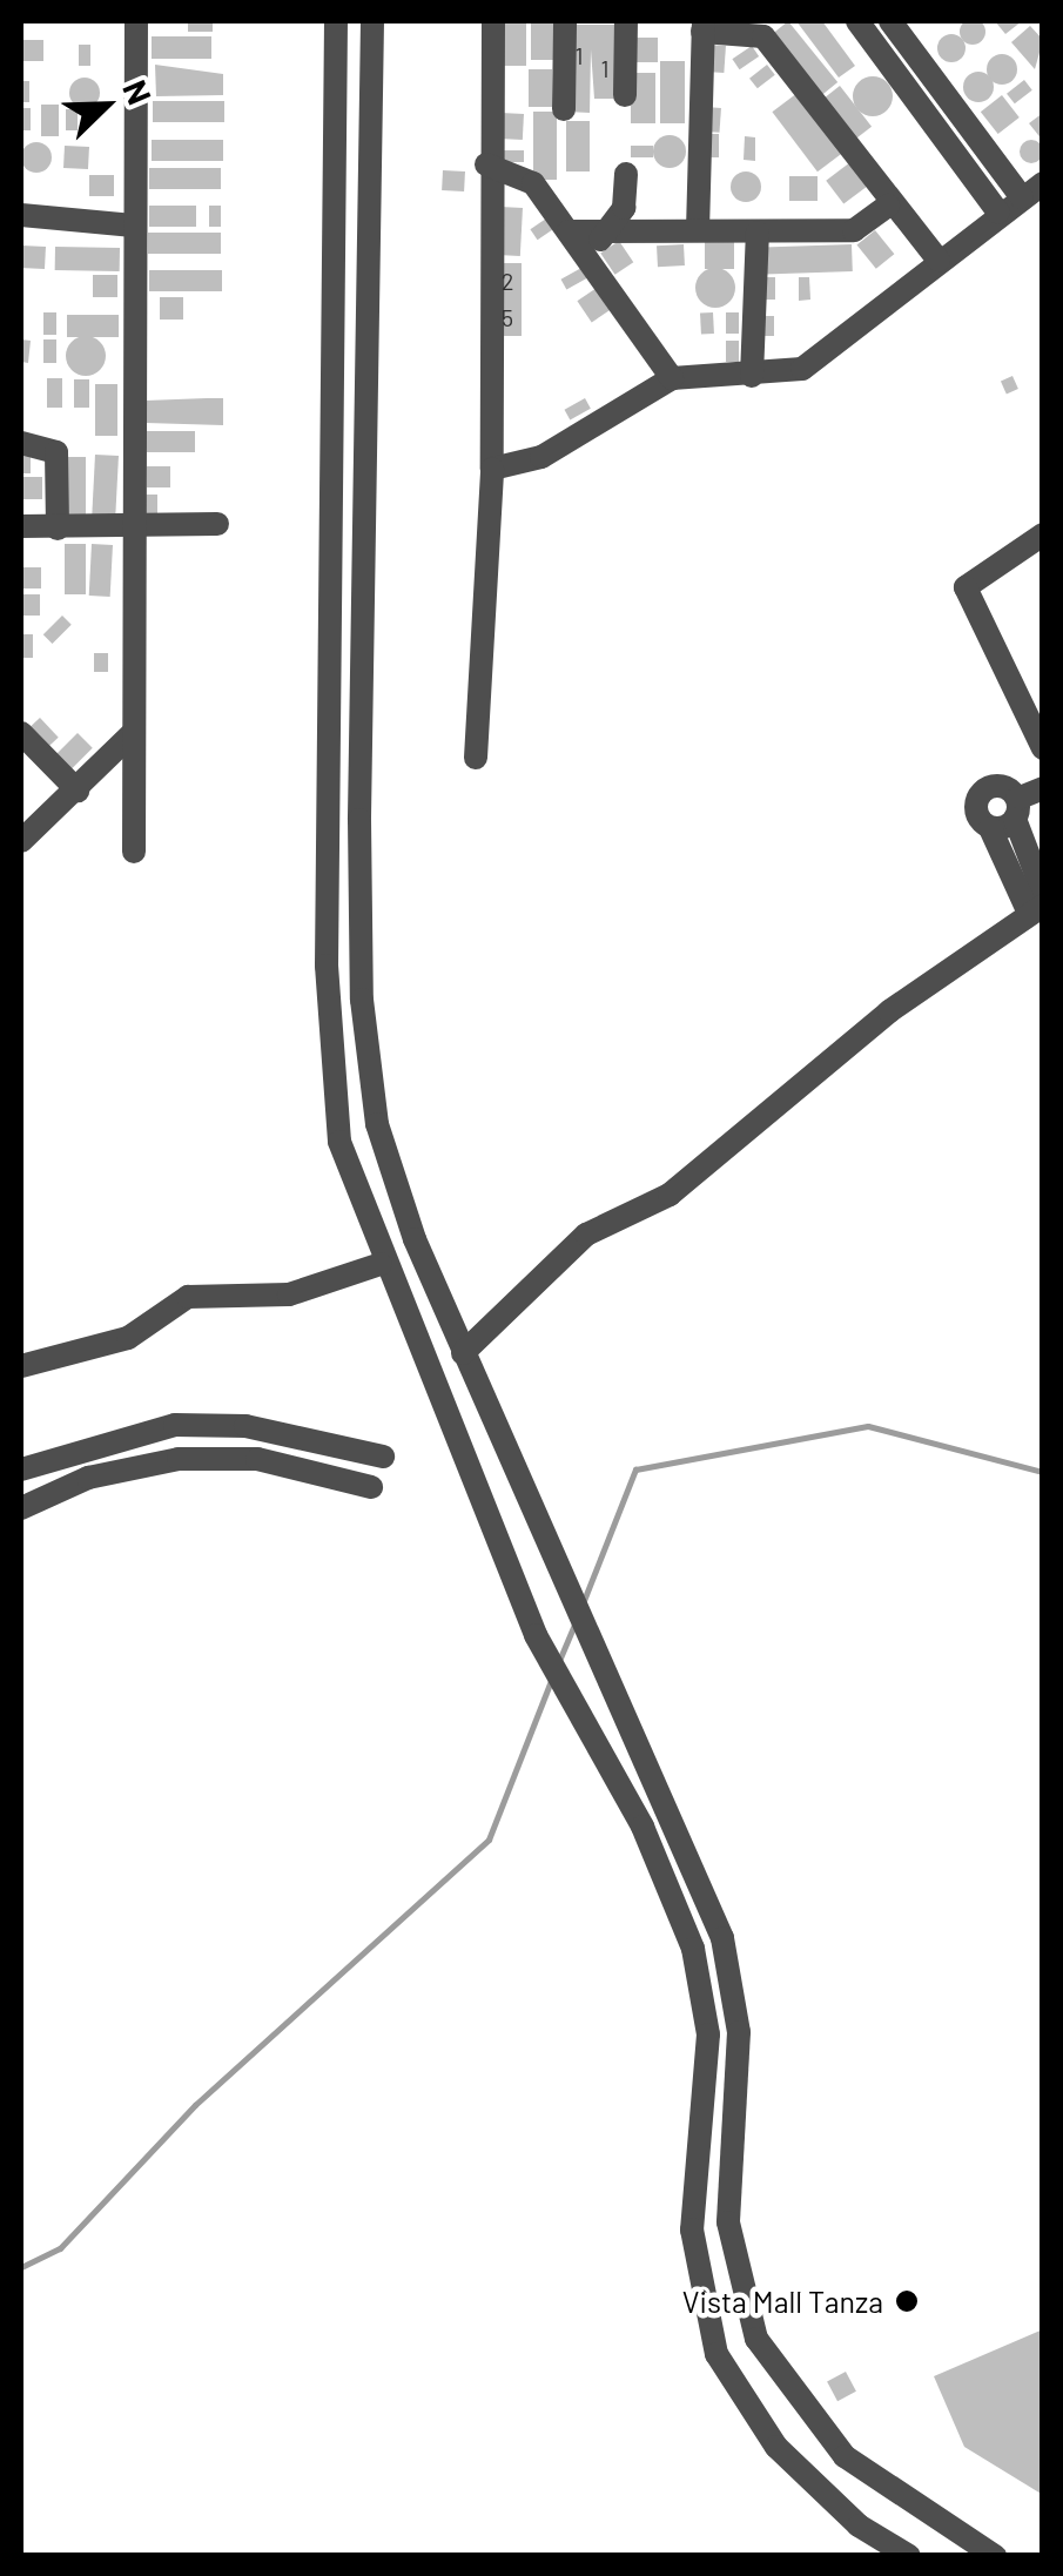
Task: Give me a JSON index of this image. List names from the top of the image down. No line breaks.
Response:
{"places":["Vista Mall Tanza"],"house_numbers":["1","1","2","5"],"north":"top right"}
